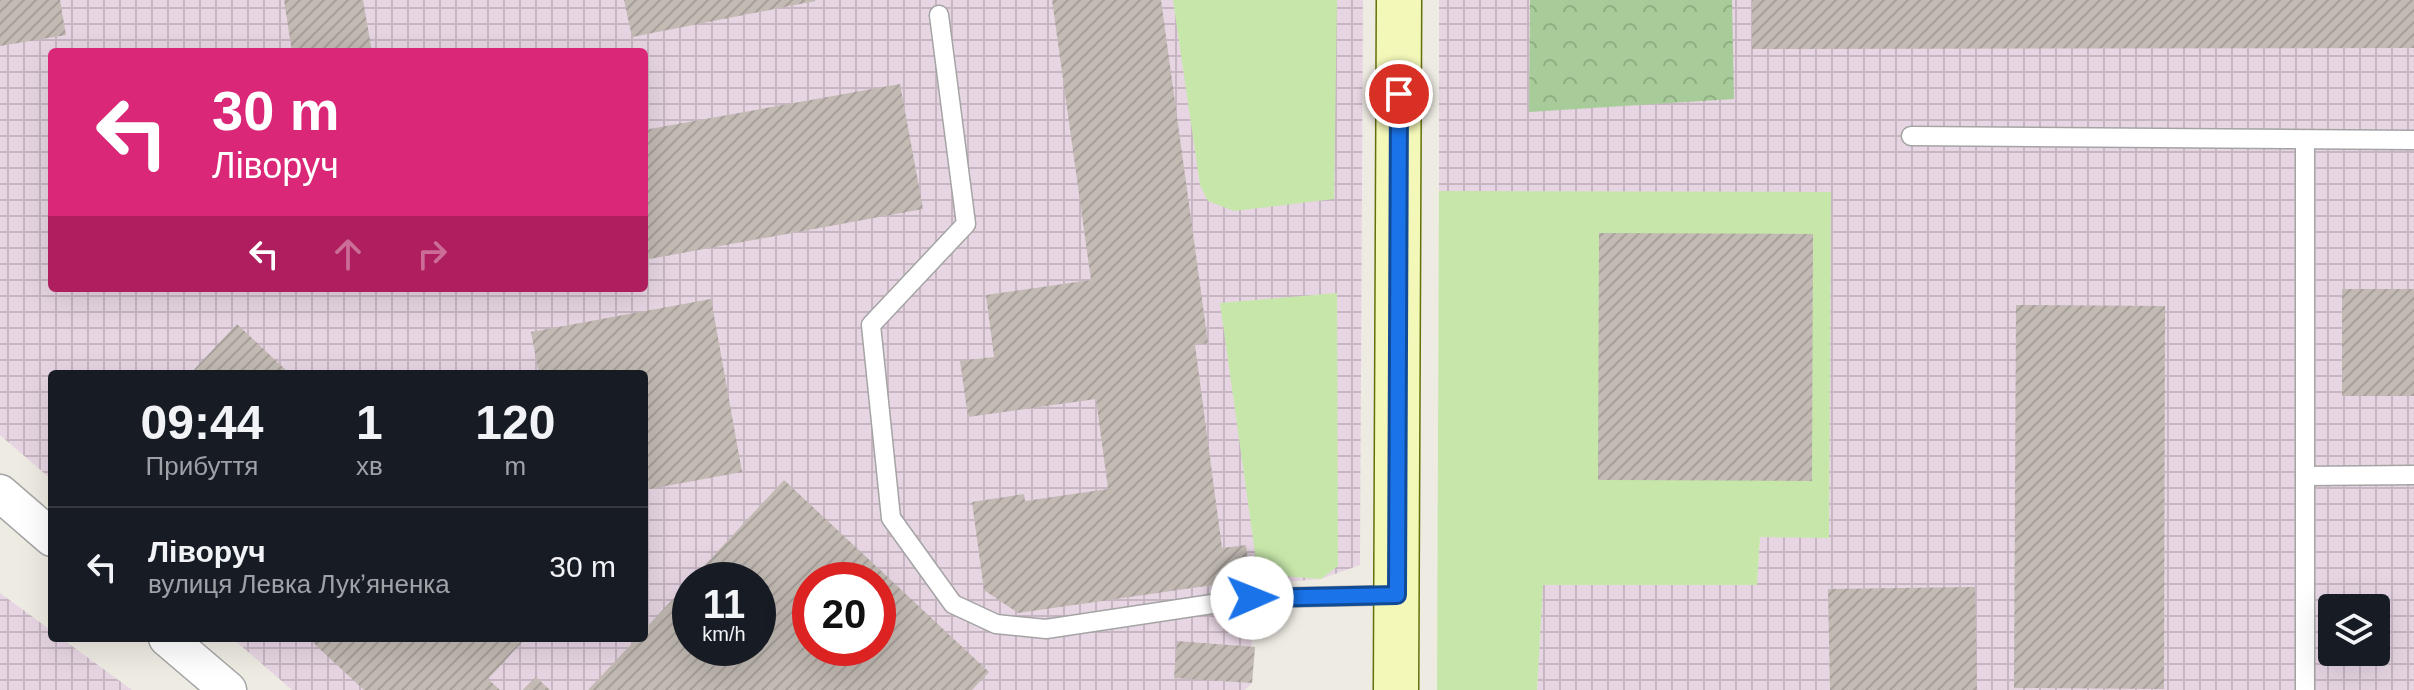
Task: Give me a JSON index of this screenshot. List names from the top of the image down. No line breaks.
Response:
{"page":{"turn":["30 m","Ліворуч"],"eta":["09:44","Прибуття","1","хв","120","m"],"list":[{"name":"Ліворуч","note":"вулиця Левка Лукʼяненка","value":"30 m"}],"speed":"11 km/h","limit":"20"}}
